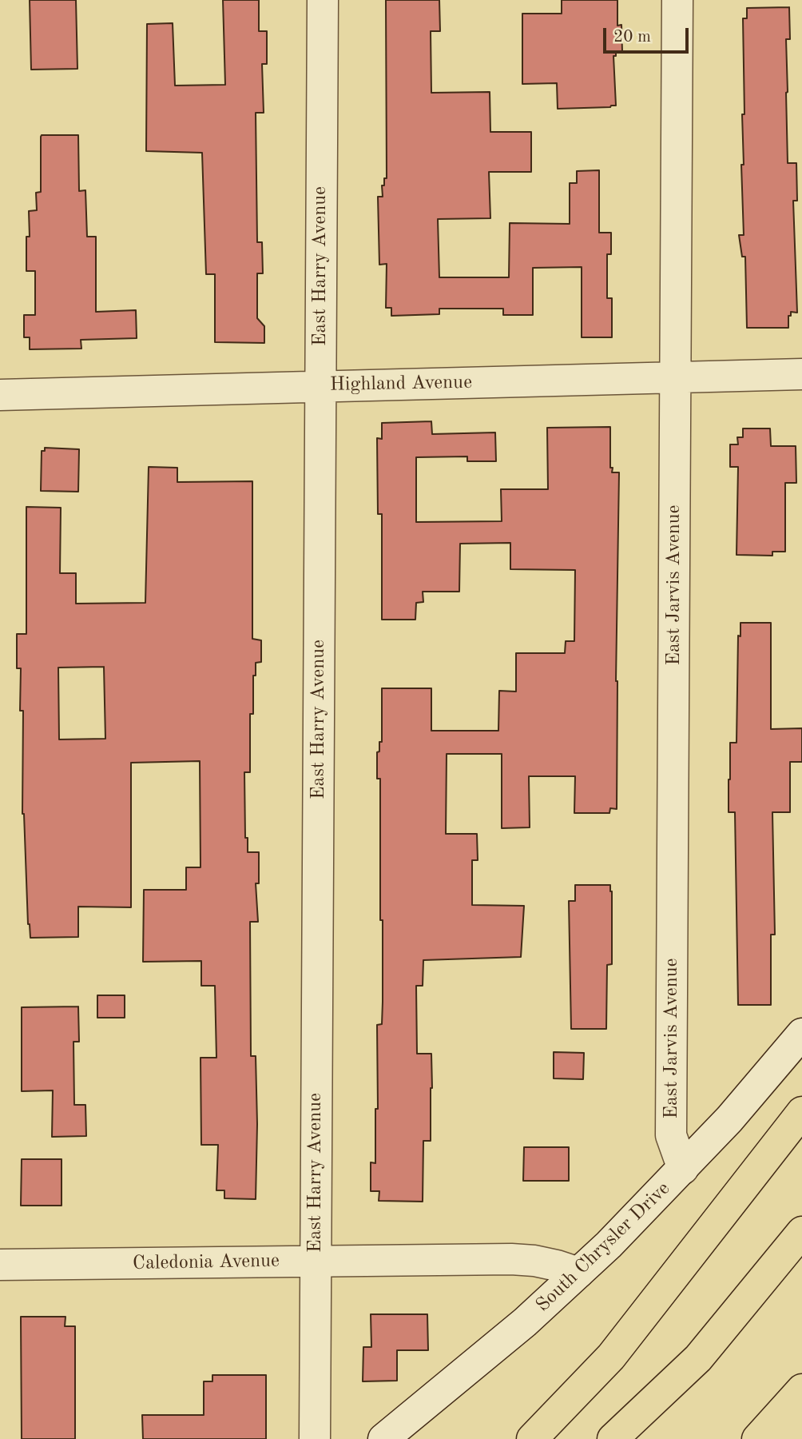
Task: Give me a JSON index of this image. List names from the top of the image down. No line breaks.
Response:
{"streets":{"street":["East Harry Avenue","Highland Avenue","East Jarvis Avenue","South Chrysler Drive","Caledonia Avenue"]},"crossings":[["East Harry Avenue","Highland Avenue"],["East Harry Avenue","Caledonia Avenue"],["Highland Avenue","East Jarvis Avenue"],["East Jarvis Avenue","South Chrysler Drive"],["South Chrysler Drive","Caledonia Avenue"]],"scale_bar":"20 m"}
